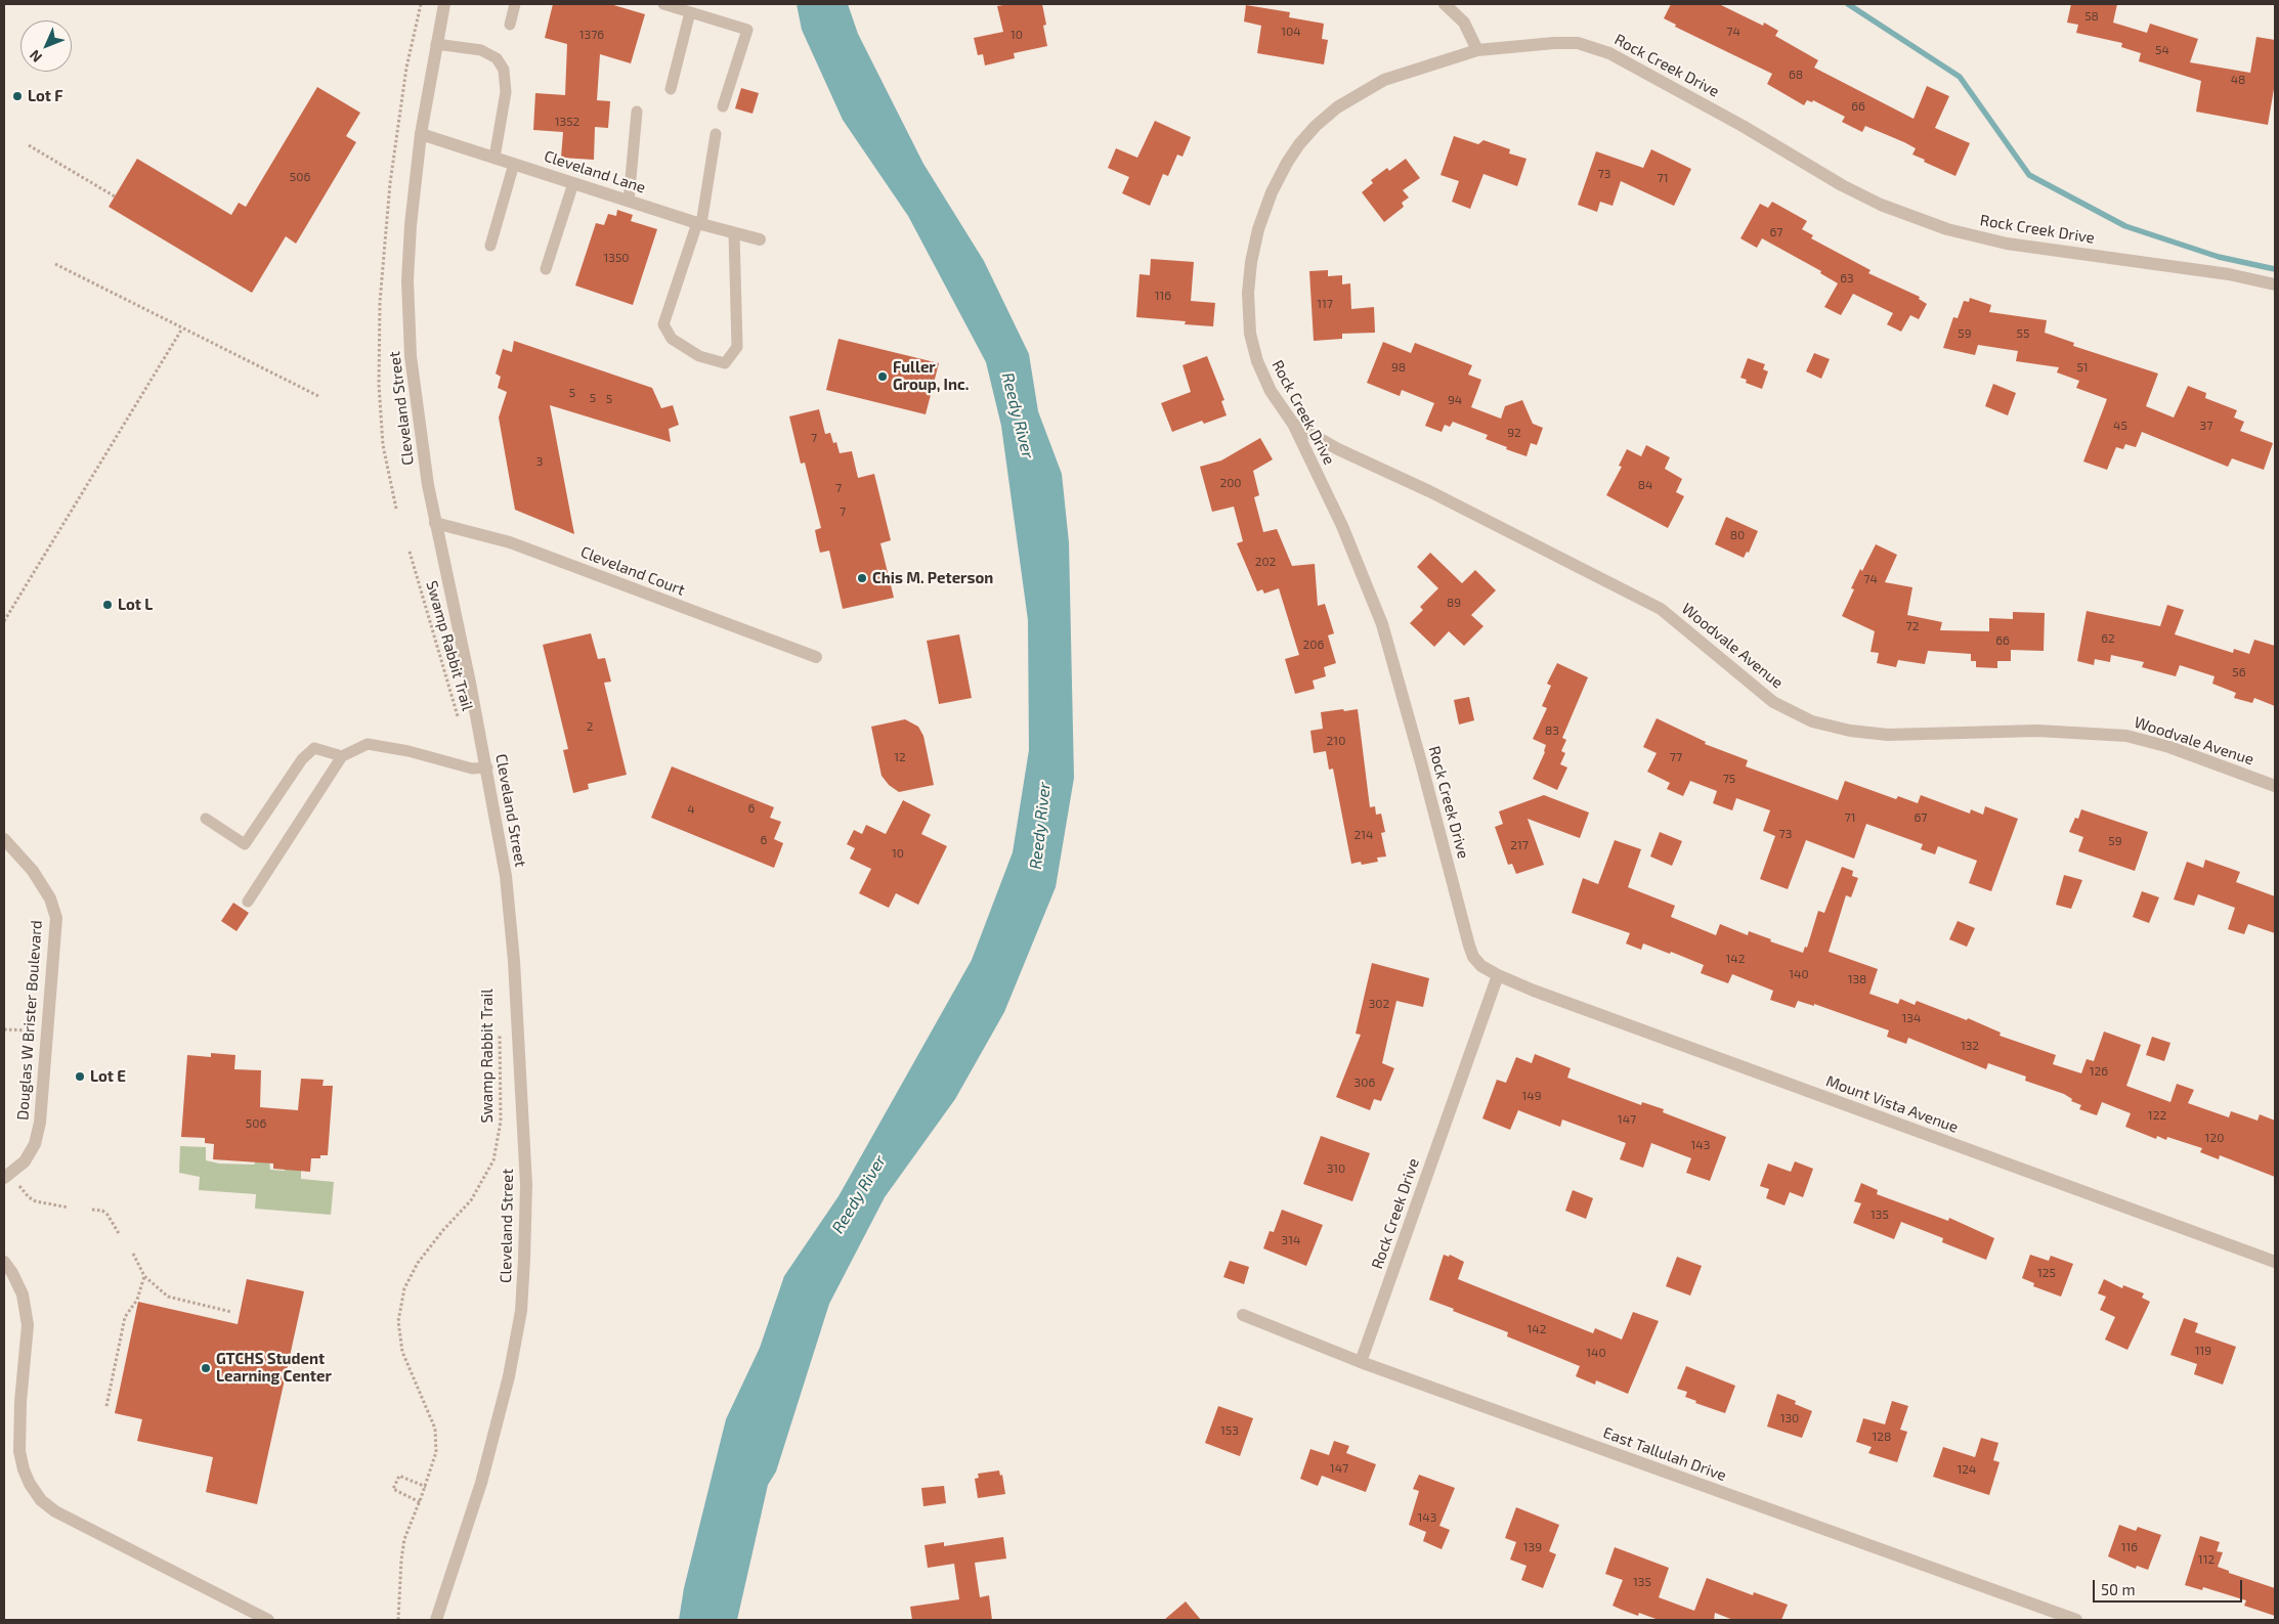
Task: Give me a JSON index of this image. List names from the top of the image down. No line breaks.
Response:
{"streets":{"street":["Rock Creek Drive","Cleveland Lane","Cleveland Street","Cleveland Court","Woodvale Avenue","Douglas W Brister Boulevard","Mount Vista Avenue","East Tallulah Drive"],"path":["Swamp Rabbit Trail"]},"crossings":[["Rock Creek Drive","Woodvale Avenue"],["Rock Creek Drive","Mount Vista Avenue"],["Rock Creek Drive","East Tallulah Drive"],["Cleveland Lane","Cleveland Street"],["Cleveland Street","Cleveland Court"]],"water":["Reedy River"],"places":["Lot F","Fuller Group, Inc.","Chis M. Peterson","Lot L","Lot E","GTCHS Student Learning Center"],"house_numbers":["58","104","74","1376","10","54","68","48","66","1352","73","506","71","67","1350","63","116","117","59","55","98","51","5","5","5","94","45","37","92","7","3","200","84","7","7","80","202","74","89","72","62","66","206","56","2","83","210","12","77","75","6","4","71","67","73","214","6","59","217","10","142","140","138","302","134","132","126","306","149","122","147","506","120","143","310","135","314","125","142","119","140","130","153","128","147","124","143","139","116","112","135"],"scale_bar":"50 m","north":"bottom left"}
